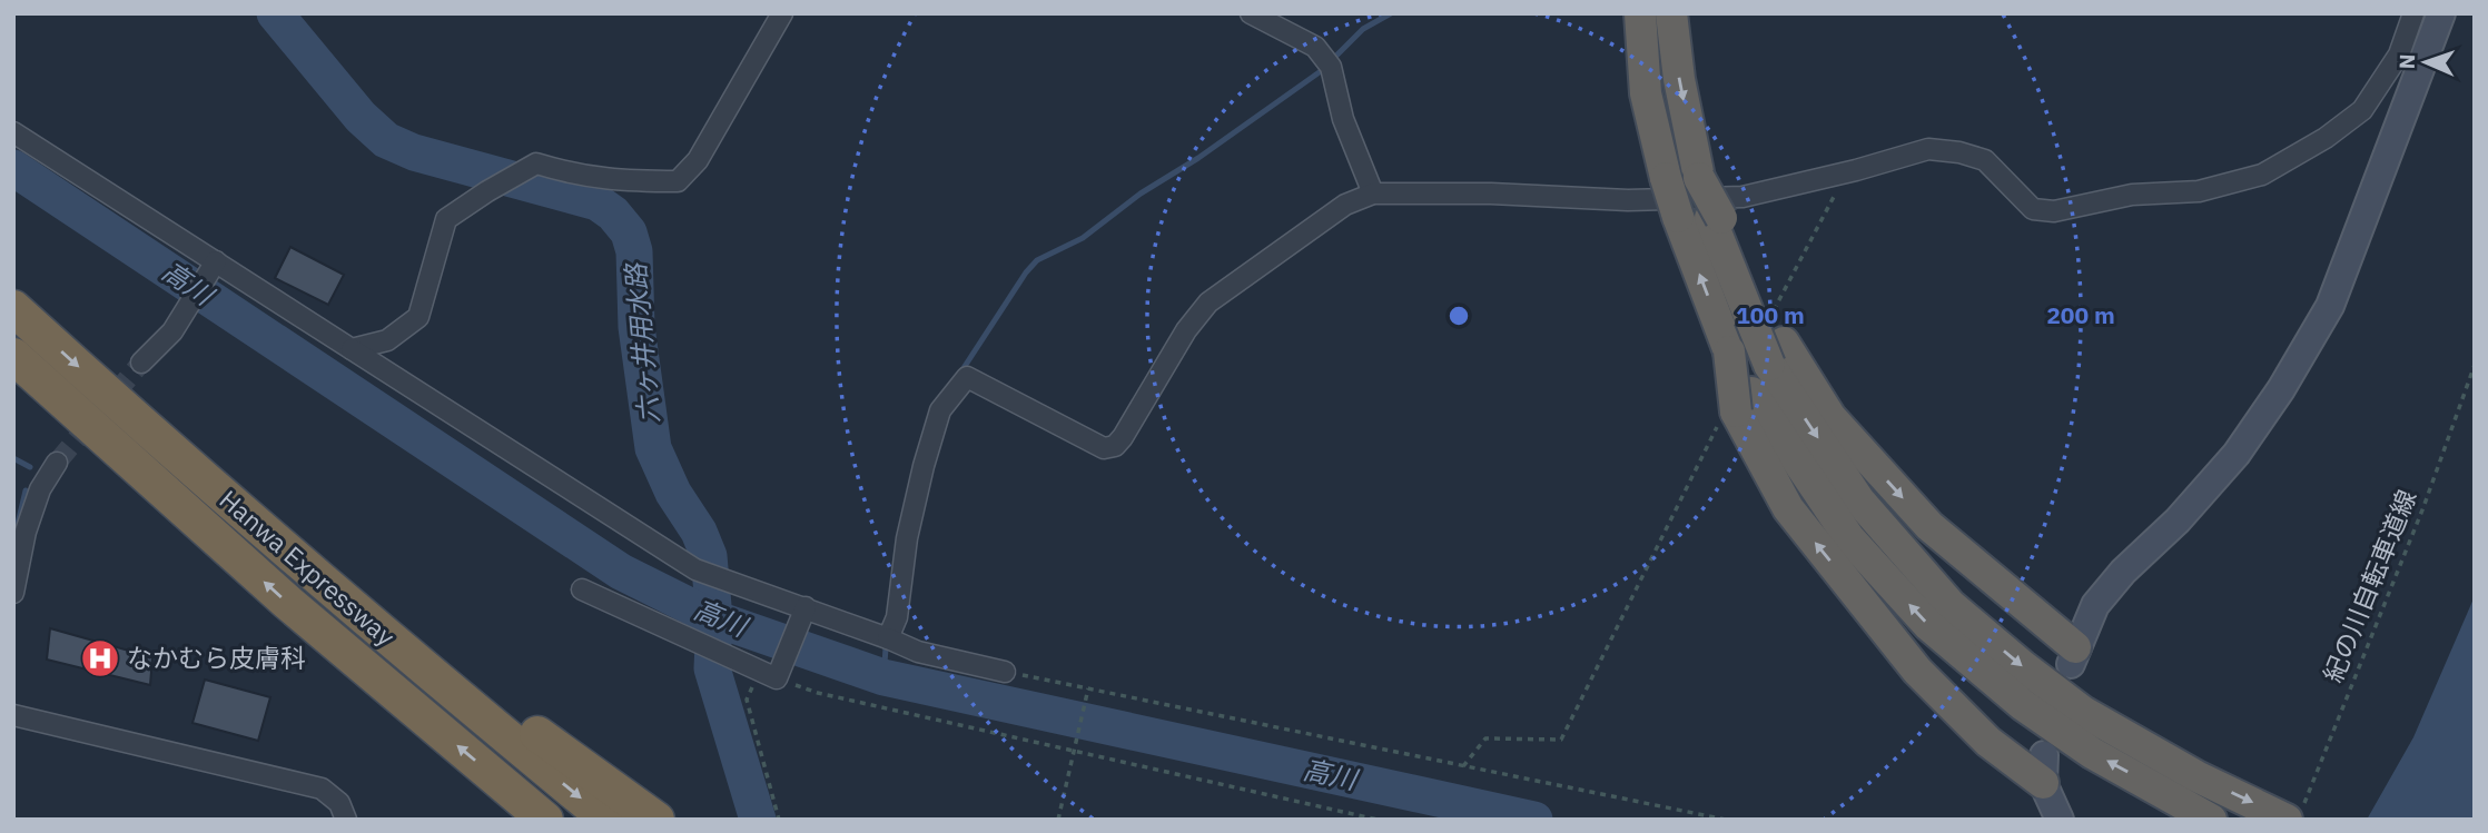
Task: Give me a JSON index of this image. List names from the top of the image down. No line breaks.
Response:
{"streets":{"highway":["Hanwa Expressway"],"path":["紀の川自転車道線"]},"water":["高川","六ヶ井用水路"],"places":{"hospital":["なかむら皮膚科"]},"north":"left","rings":["100 m","200 m"]}
